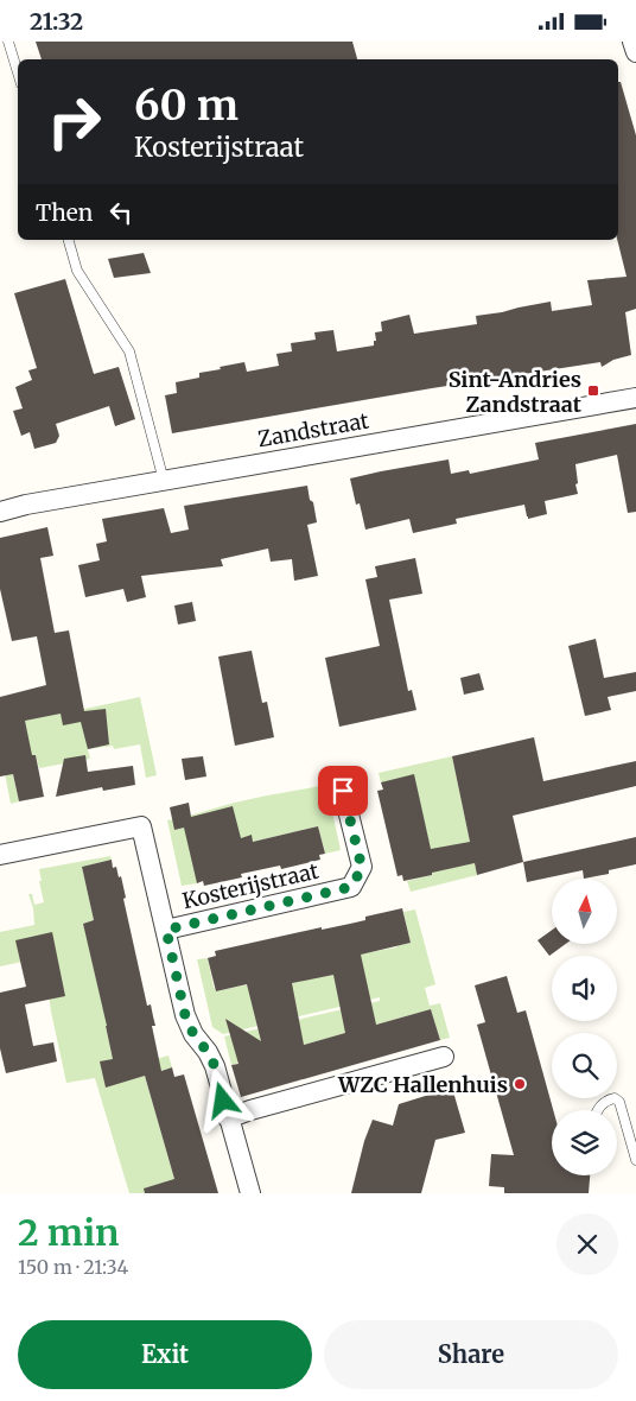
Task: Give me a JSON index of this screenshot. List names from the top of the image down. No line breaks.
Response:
{"streets":{"street":["Zandstraat","Kosterijstraat"]},"places":{"transit":["Sint-Andries Zandstraat"],"other":["WZC Hallenhuis"]},"north":"top","page":{"status":"21:32","turn":["60 m","Kosterijstraat"],"then":"Then","heading":["2 min","150 m · 21:34"],"buttons":["Exit","Share"]}}
